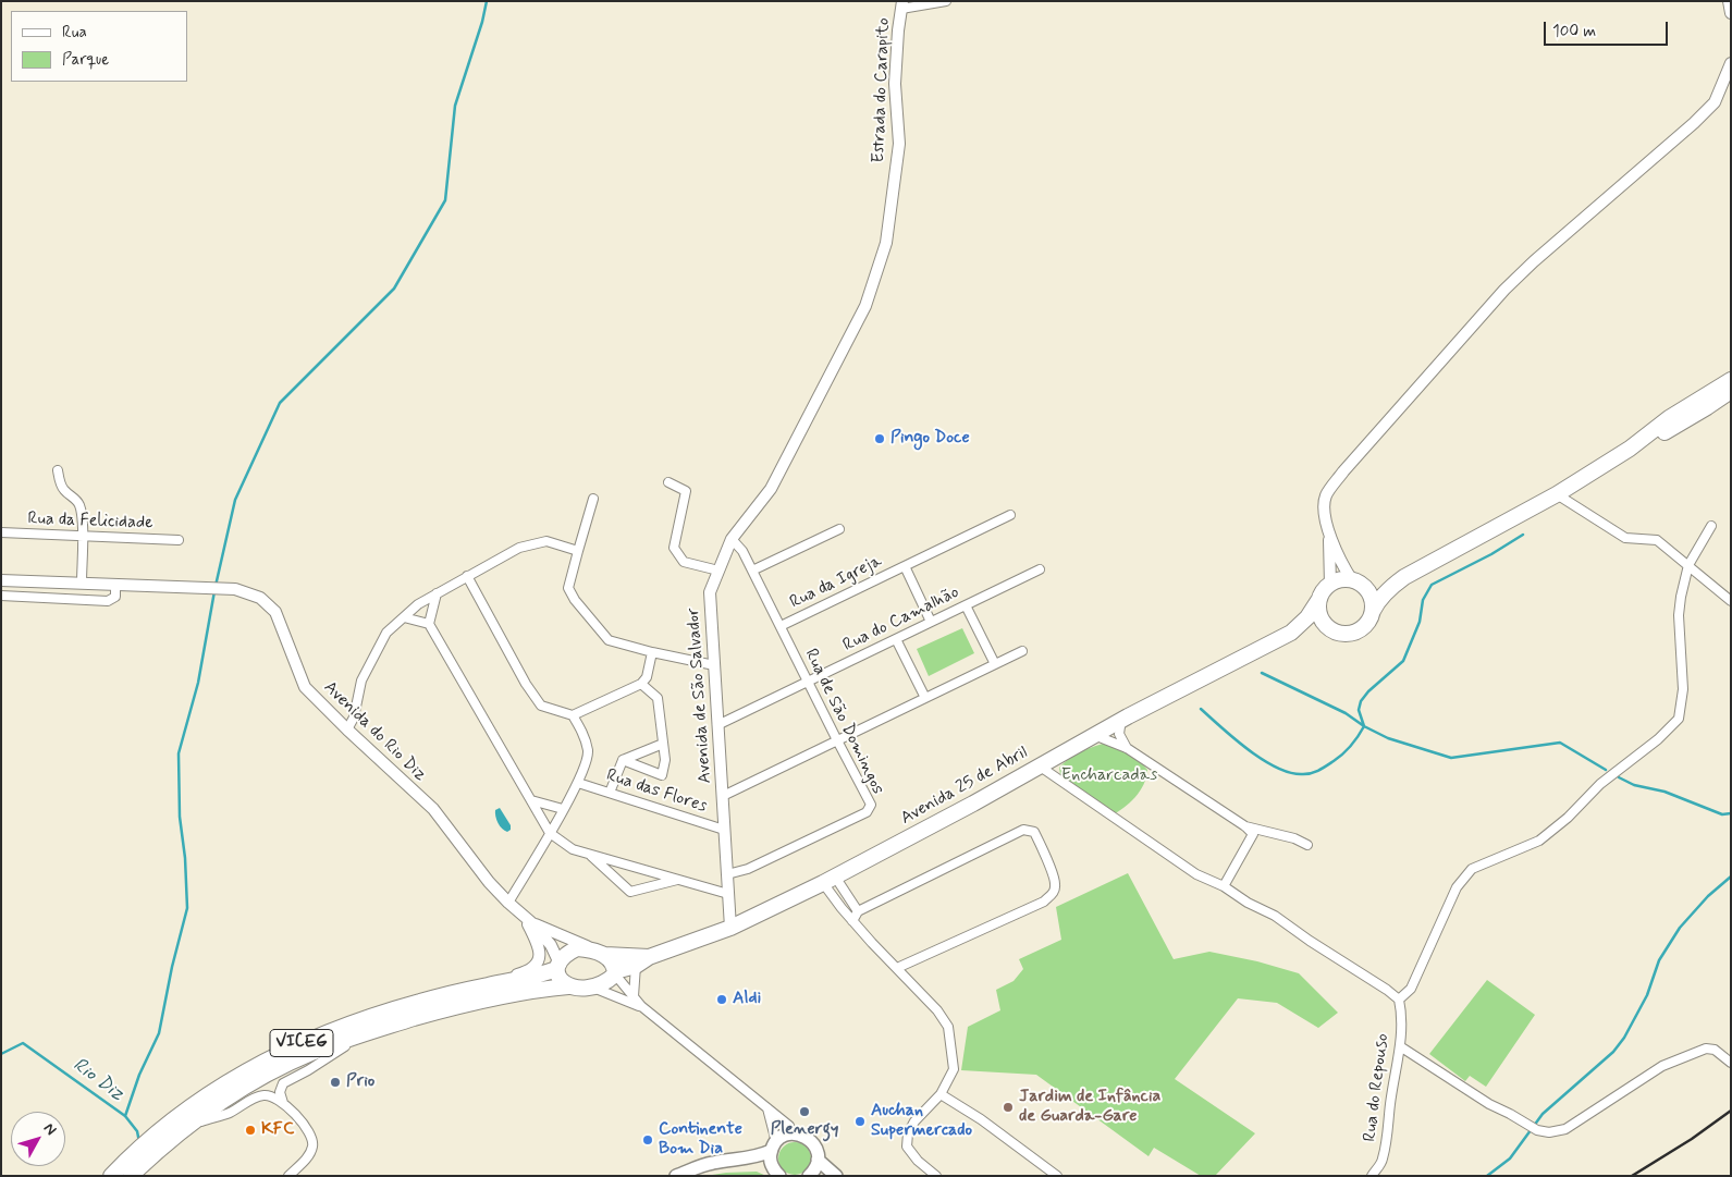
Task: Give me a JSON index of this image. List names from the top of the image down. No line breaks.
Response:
{"streets":{"highway":["Avenida 25 de Abril","VICEG"],"main road":["Estrada do Carapito","Avenida de São Salvador","Avenida do Rio Diz"],"street":["Rua da Felicidade","Rua da Igreja","Rua do Camalhão","Rua de São Domingos","Rua das Flores","Rua do Repouso"]},"crossings":[["Estrada do Carapito","Avenida de São Salvador"],["Rua da Igreja","Rua do Camalhão"],["Rua da Igreja","Rua de São Domingos"],["Rua do Camalhão","Avenida de São Salvador"],["Rua do Camalhão","Rua de São Domingos"],["Avenida de São Salvador","Rua de São Domingos"],["Avenida de São Salvador","Avenida 25 de Abril"],["Avenida de São Salvador","Rua das Flores"],["Avenida do Rio Diz","Avenida 25 de Abril"],["Avenida do Rio Diz","VICEG"],["Avenida 25 de Abril","VICEG"]],"water":["Rio Diz"],"parks":["Encharcadas"],"places":["Pingo Doce","Aldi","Prio","Jardim de Infância de Guarda-Gare","Plenergy","Auchan Supermercado","KFC","Continente Bom Dia"],"legend":["Rua","Parque"],"scale_bar":"100 m","north":"top right"}
